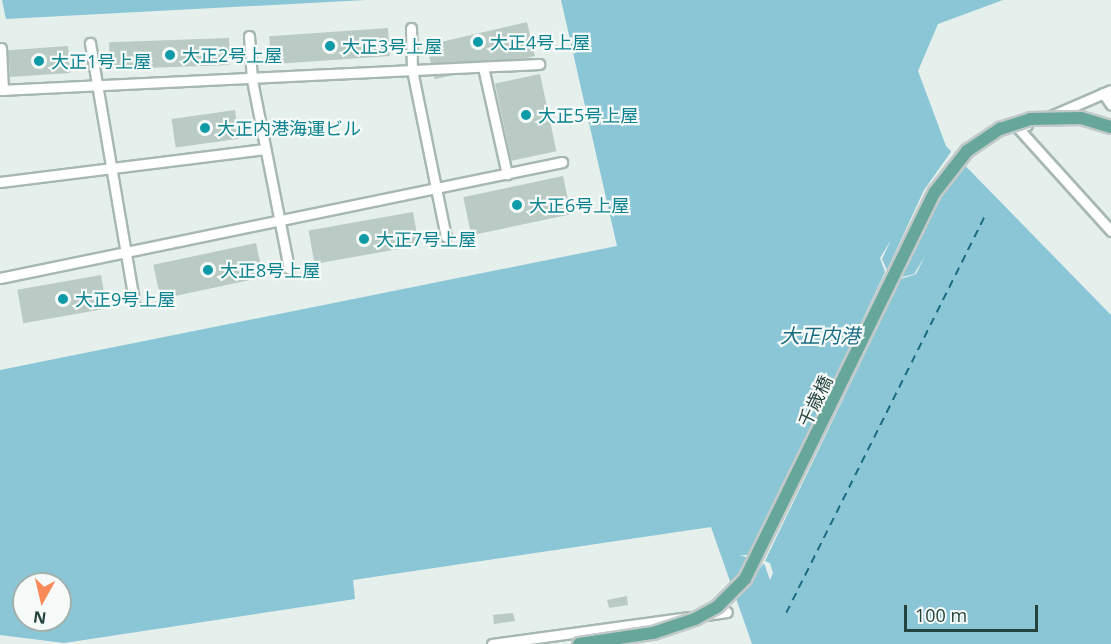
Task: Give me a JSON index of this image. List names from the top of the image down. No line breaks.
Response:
{"streets":{"main road":["千歳橋"]},"water":["大正内港"],"places":["大正4号上屋","大正3号上屋","大正2号上屋","大正1号上屋","大正5号上屋","大正内港海運ビル","大正6号上屋","大正7号上屋","大正8号上屋","大正9号上屋"],"scale_bar":"100 m","north":"bottom"}
